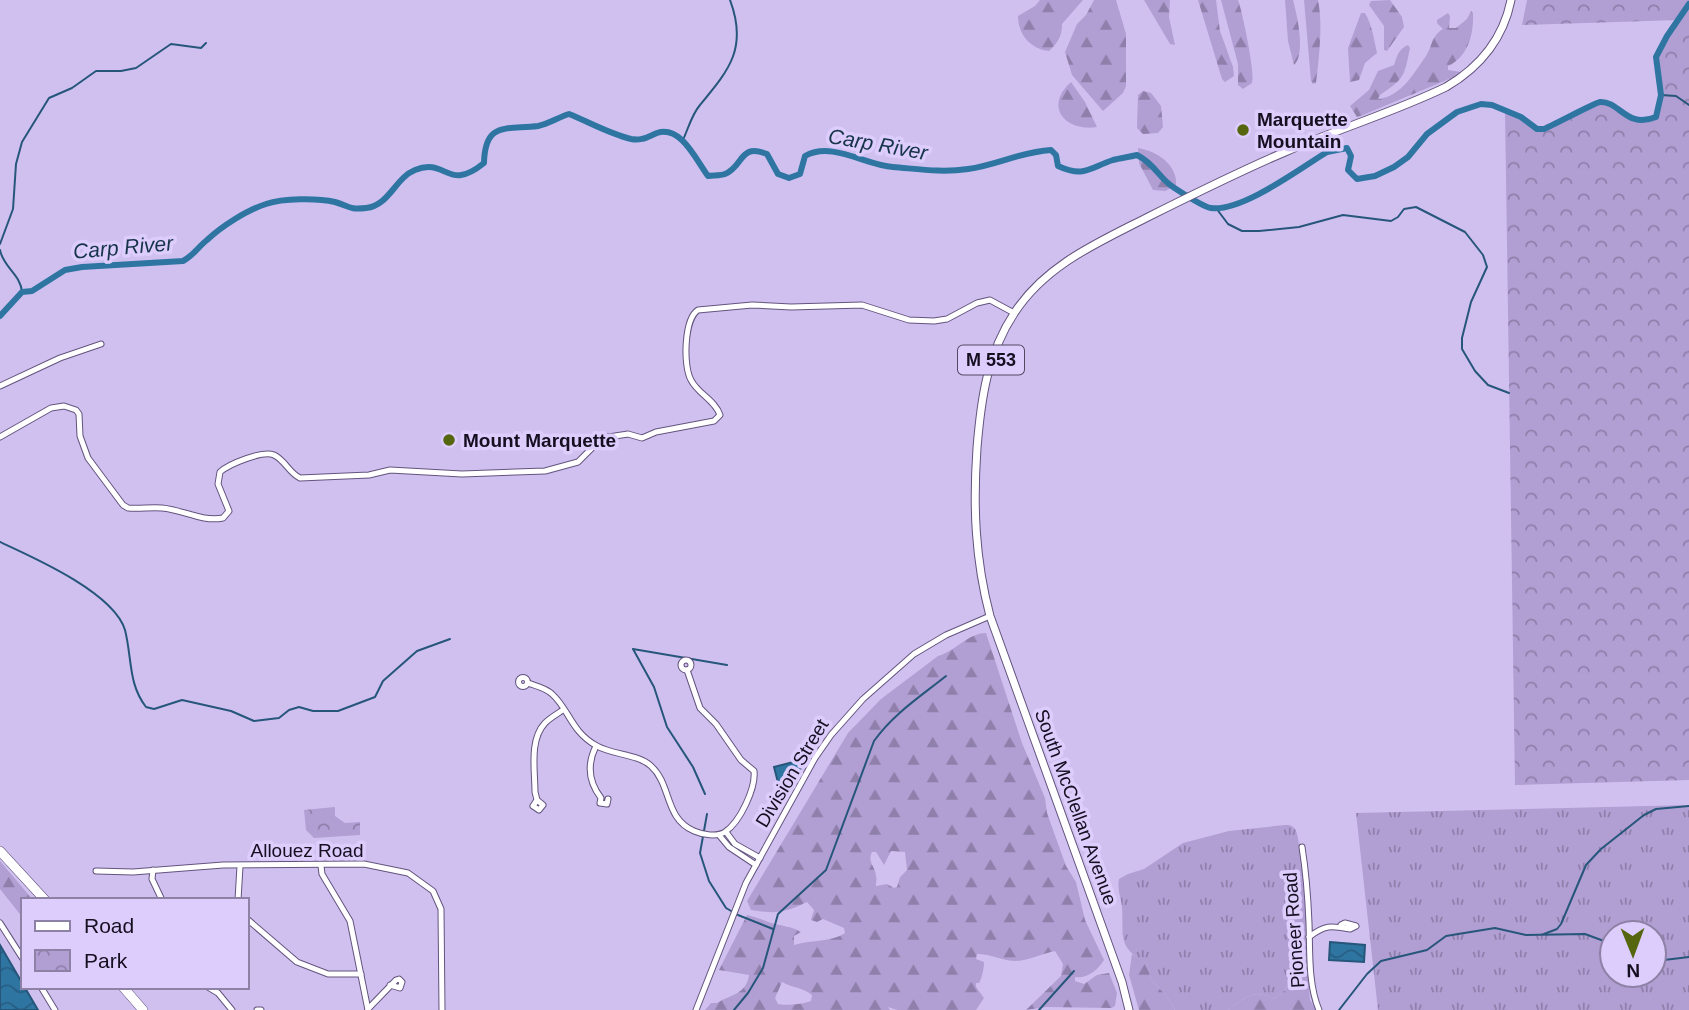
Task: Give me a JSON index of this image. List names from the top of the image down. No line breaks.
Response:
{"streets":{"main road":["M 553","South McClellan Avenue"],"street":["Division Street","Allouez Road","Pioneer Road"]},"crossings":[["M 553","Division Street"],["M 553","South McClellan Avenue"],["Division Street","South McClellan Avenue"]],"water":["Carp River"],"places":["Marquette Mountain","Mount Marquette"],"legend":["Road","Park"],"north":"bottom"}
